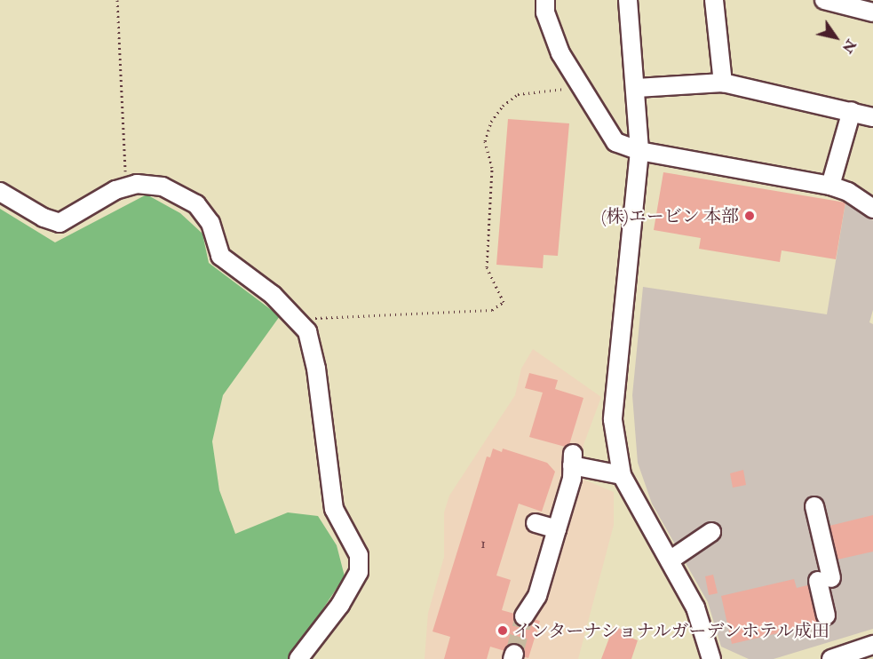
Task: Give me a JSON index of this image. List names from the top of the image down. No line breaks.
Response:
{"places":["(株)エービン 本部","インターナショナルガーデンホテル成田"],"house_numbers":["1"],"north":"bottom right"}
